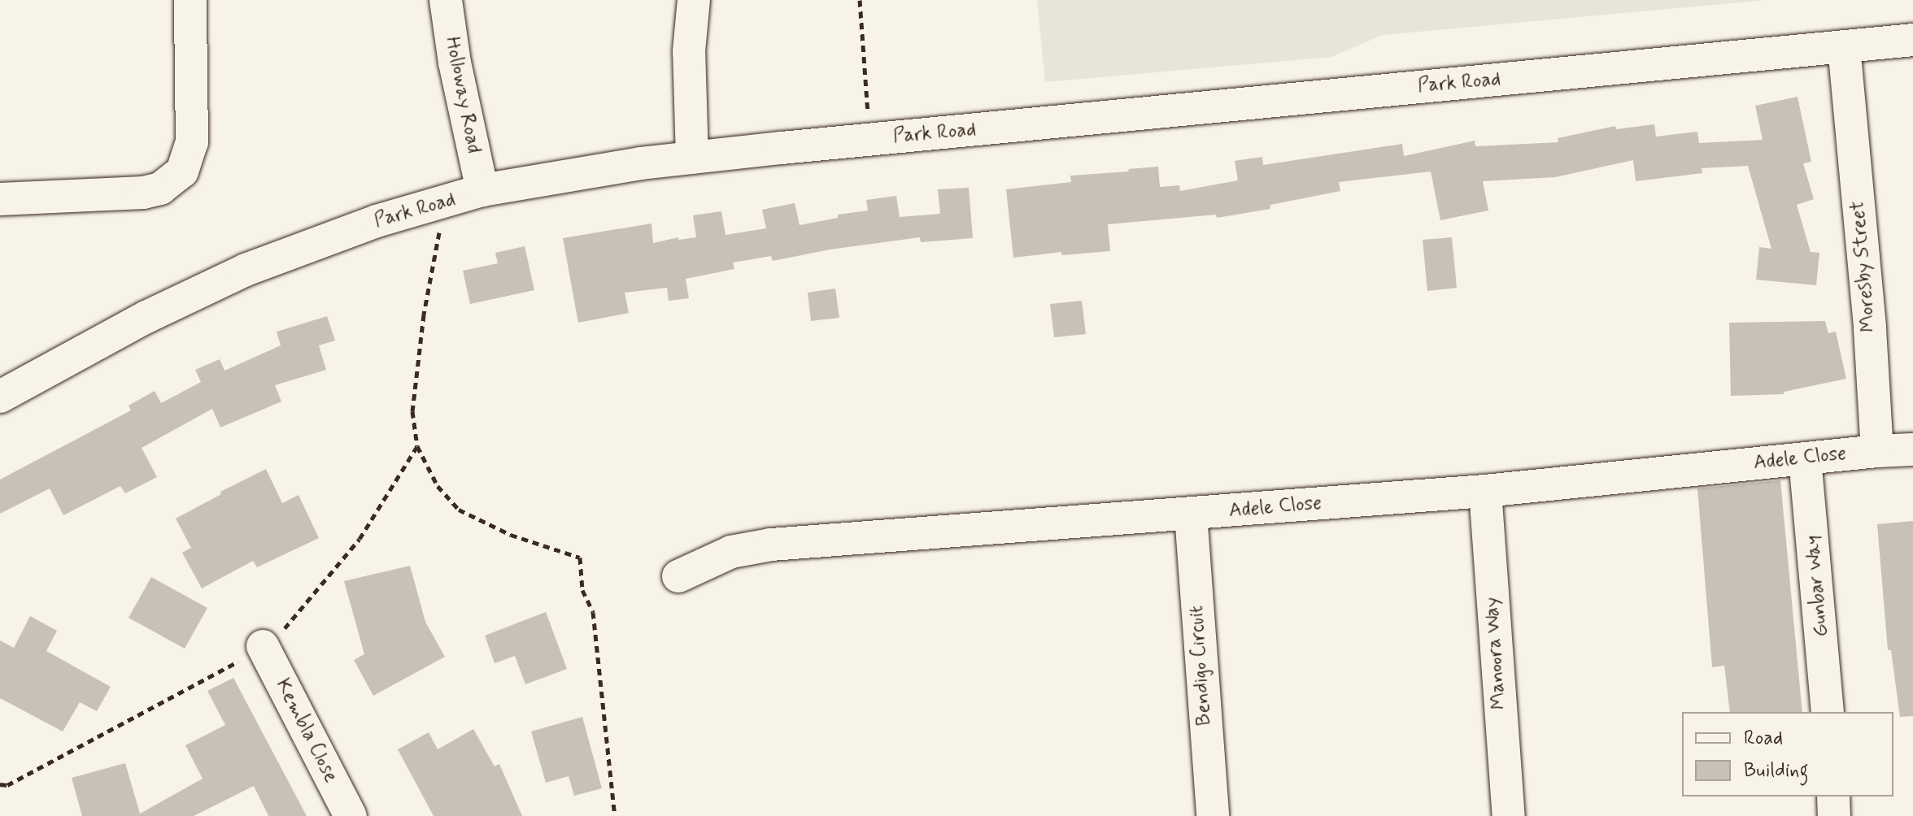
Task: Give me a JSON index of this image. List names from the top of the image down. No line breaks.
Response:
{"streets":{"street":["Park Road","Holloway Road","Moresby Street","Adele Close","Gunbar Way","Manoora Way","Bendigo Circuit","Kembla Close"]},"crossings":[["Park Road","Holloway Road"],["Park Road","Moresby Street"],["Moresby Street","Adele Close"],["Adele Close","Gunbar Way"],["Adele Close","Manoora Way"],["Adele Close","Bendigo Circuit"]],"legend":["Road","Building"]}
